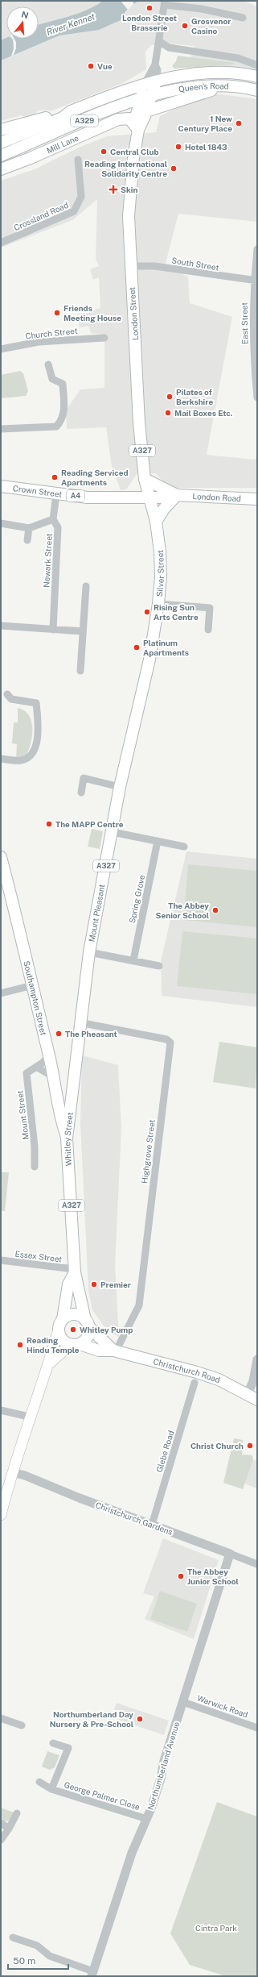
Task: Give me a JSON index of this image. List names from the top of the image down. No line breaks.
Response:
{"streets":{"main road":["Queen's Road","A329","Mill Lane","London Street","A327","Crown Street","A4","London Road","Silver Street","Mount Pleasant","Southampton Street","Whitley Street","Christchurch Road"],"street":["Crossland Road","South Street","East Street","Church Street","Newark Street","Spring Grove","Mount Street","Highgrove Street","Essex Street","Glebe Road","Christchurch Gardens","Warwick Road","Northumberland Avenue","George Palmer Close"]},"crossings":[["Queen's Road","A329"],["Queen's Road","London Street"],["A329","London Street"],["Mill Lane","London Street"],["South Street","London Street"],["South Street","East Street"],["London Street","Crown Street"],["London Street","London Road"],["London Street","Silver Street"],["Crown Street","London Road"],["Crown Street","Silver Street"],["London Road","Silver Street"],["Silver Street","Mount Pleasant"],["Mount Pleasant","Whitley Street"],["Mount Pleasant","Highgrove Street"],["Southampton Street","Mount Street"],["Southampton Street","Whitley Street"],["Whitley Street","Highgrove Street"],["Whitley Street","Essex Street"],["Whitley Street","Christchurch Road"],["Highgrove Street","Christchurch Road"],["Glebe Road","Christchurch Gardens"],["Christchurch Gardens","Northumberland Avenue"],["Warwick Road","Northumberland Avenue"],["Northumberland Avenue","George Palmer Close"]],"water":["River Kennet"],"parks":["Cintra Park"],"places":{"other":["London Street Brasserie","Grosvenor Casino","Vue","1 New Century Place","Hotel 1843","Central Club","Reading International Solidarity Centre","Friends Meeting House","Pilates of Berkshire","Mail Boxes Etc.","Reading Serviced Apartments","Rising Sun Arts Centre","Platinum Apartments","The MAPP Centre","The Abbey Senior School","The Pheasant","Premier","Whitley Pump","Reading Hindu Temple","Christ Church","The Abbey Junior School","Northumberland Day Nursery & Pre-School"],"health":["Skin"]},"scale_bar":"50 m","north":"top"}
